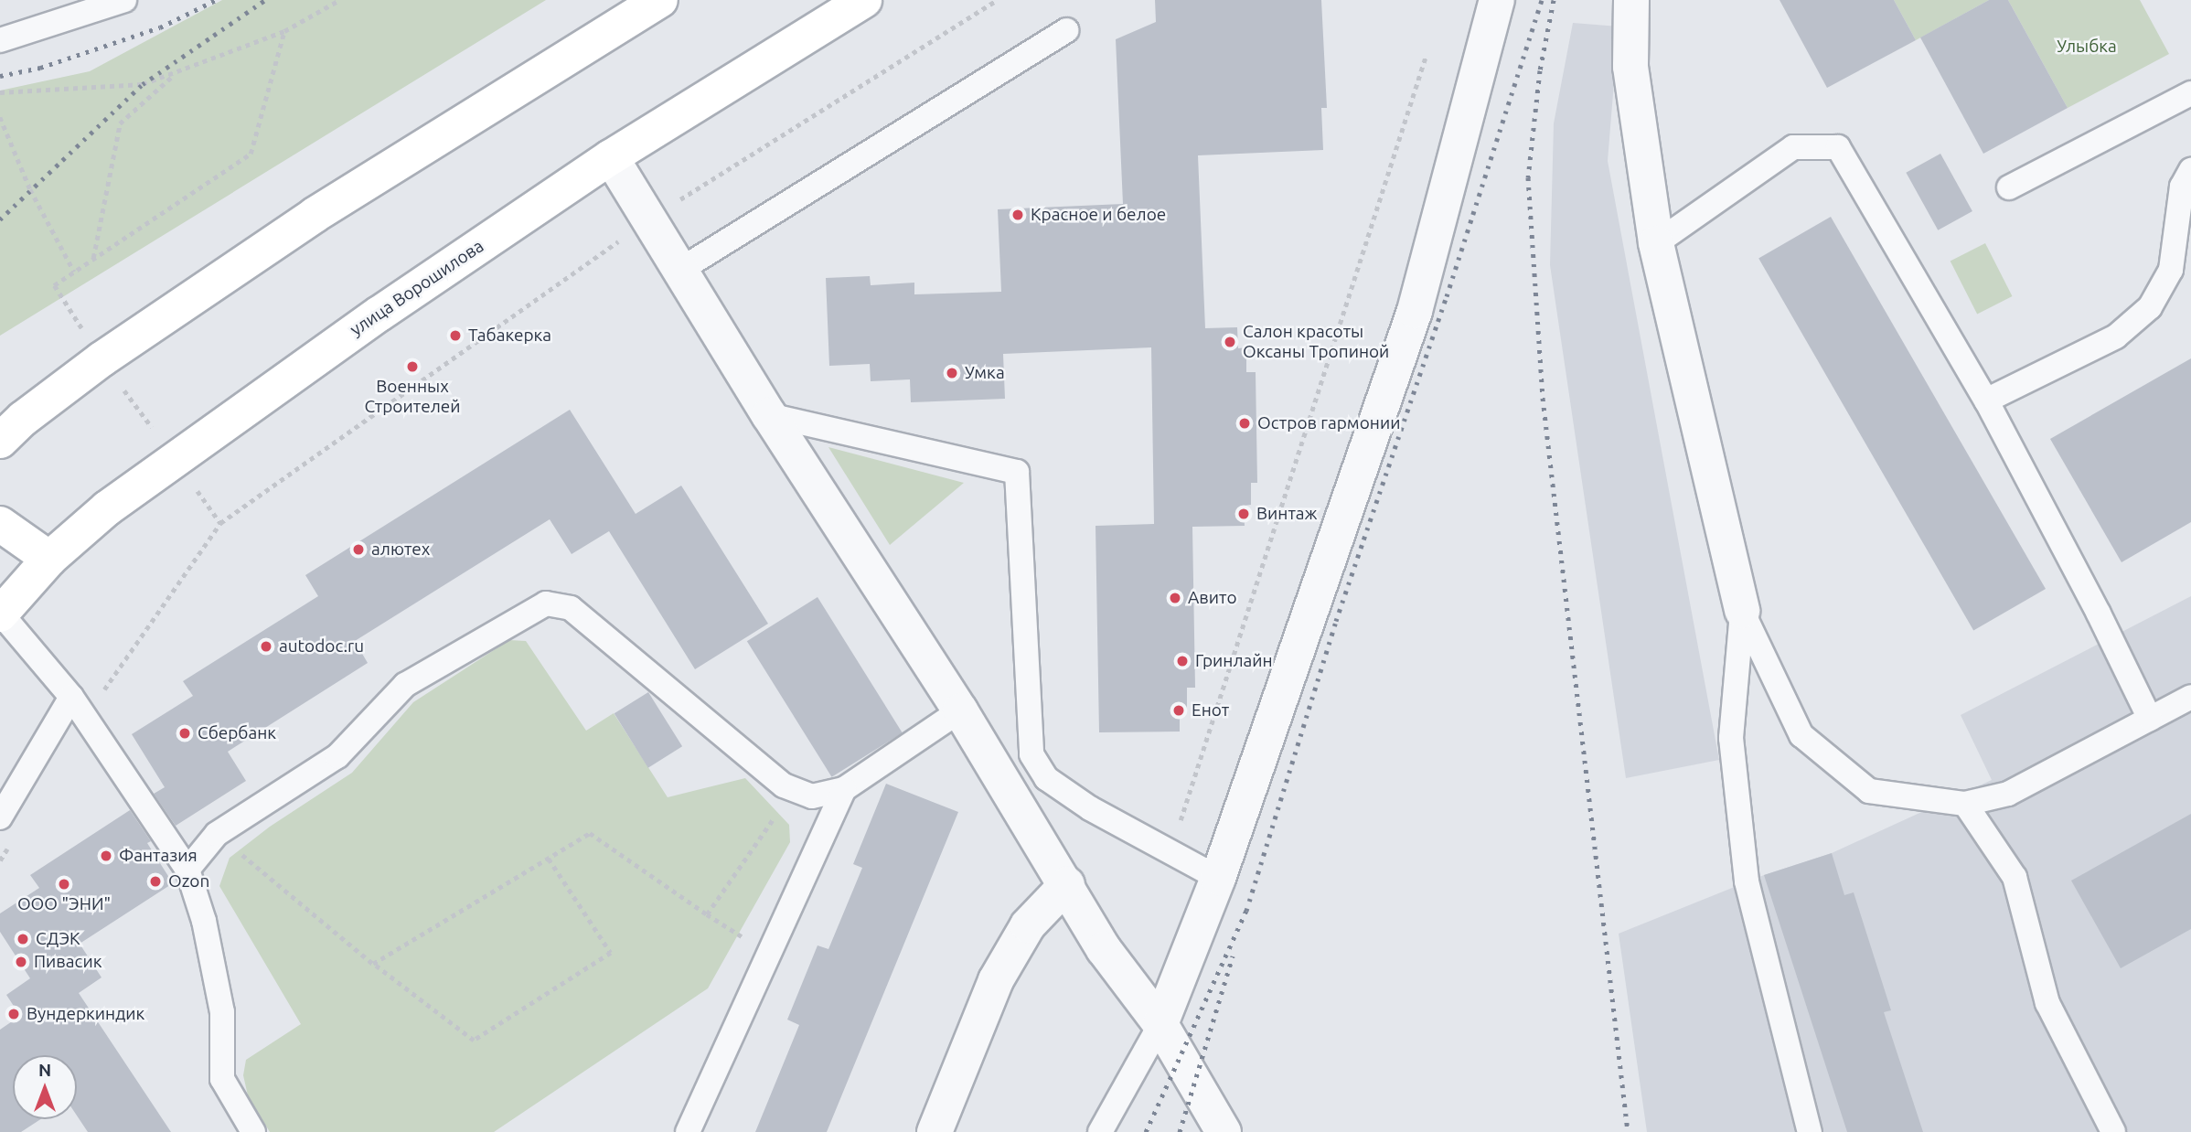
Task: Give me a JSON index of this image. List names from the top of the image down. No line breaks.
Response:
{"streets":{"main road":["улица Ворошилова"]},"parks":["Улыбка"],"places":["Красное и белое","Табакерка","Салон красоты Оксаны Тропиной","Военных Строителей","Умка","Остров гармонии","Винтаж","алютех","Авито","autodoc.ru","Гринлайн","Енот","Сбербанк","Фантазия","Ozon","ООО \"ЭНИ\"","СДЭК","Пивасик","Вундеркиндик"],"north":"top"}
